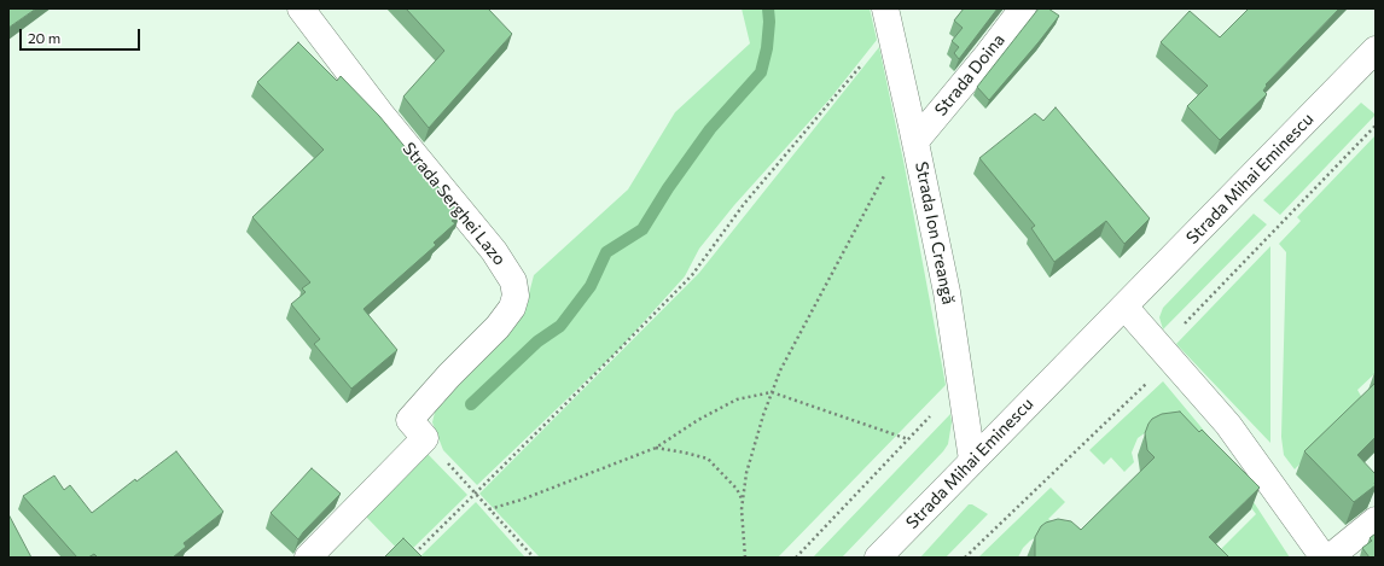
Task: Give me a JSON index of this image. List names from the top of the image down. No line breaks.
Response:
{"streets":{"street":["Strada Doina","Strada Mihai Eminescu","Strada Serghei Lazo","Strada Ion Creangă"]},"crossings":[["Strada Doina","Strada Ion Creangă"],["Strada Mihai Eminescu","Strada Ion Creangă"]],"scale_bar":"20 m"}
